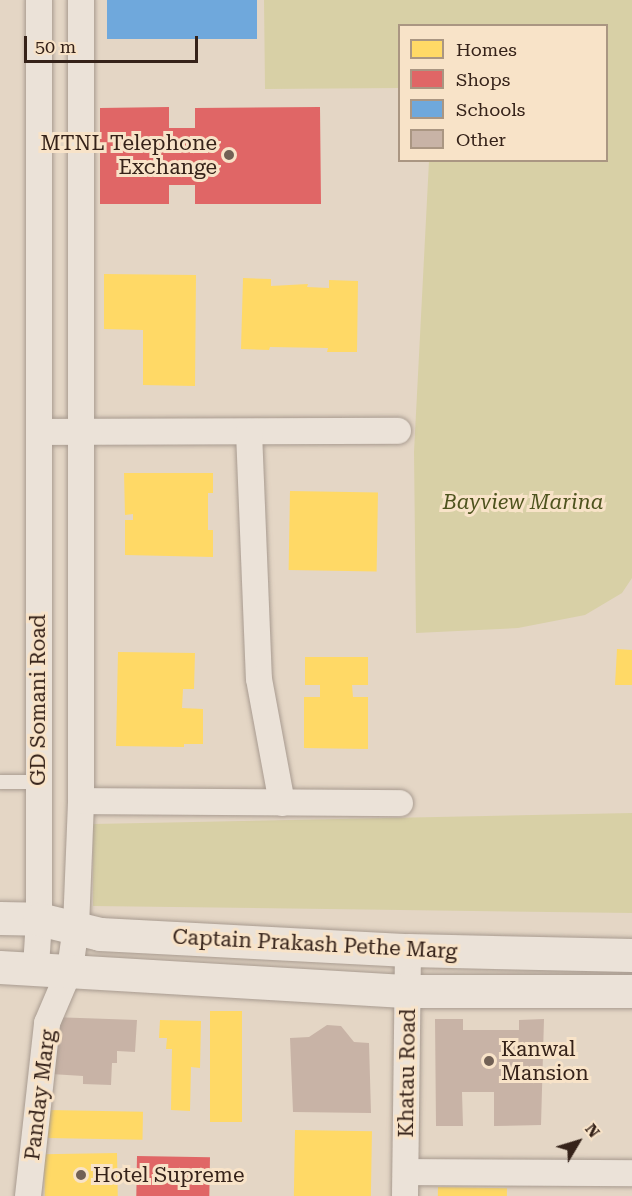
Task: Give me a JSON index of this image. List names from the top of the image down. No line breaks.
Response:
{"streets":{"main road":["Captain Prakash Pethe Marg"],"street":["GD Somani Road","Khatau Road","Panday Marg"]},"crossings":[["GD Somani Road","Captain Prakash Pethe Marg"],["GD Somani Road","Panday Marg"],["Captain Prakash Pethe Marg","Khatau Road"],["Captain Prakash Pethe Marg","Panday Marg"]],"parks":["Bayview Marina"],"places":["MTNL Telephone Exchange","Kanwal Mansion","Hotel Supreme"],"legend":["Homes","Shops","Schools","Other"],"scale_bar":"50 m","north":"top right"}
